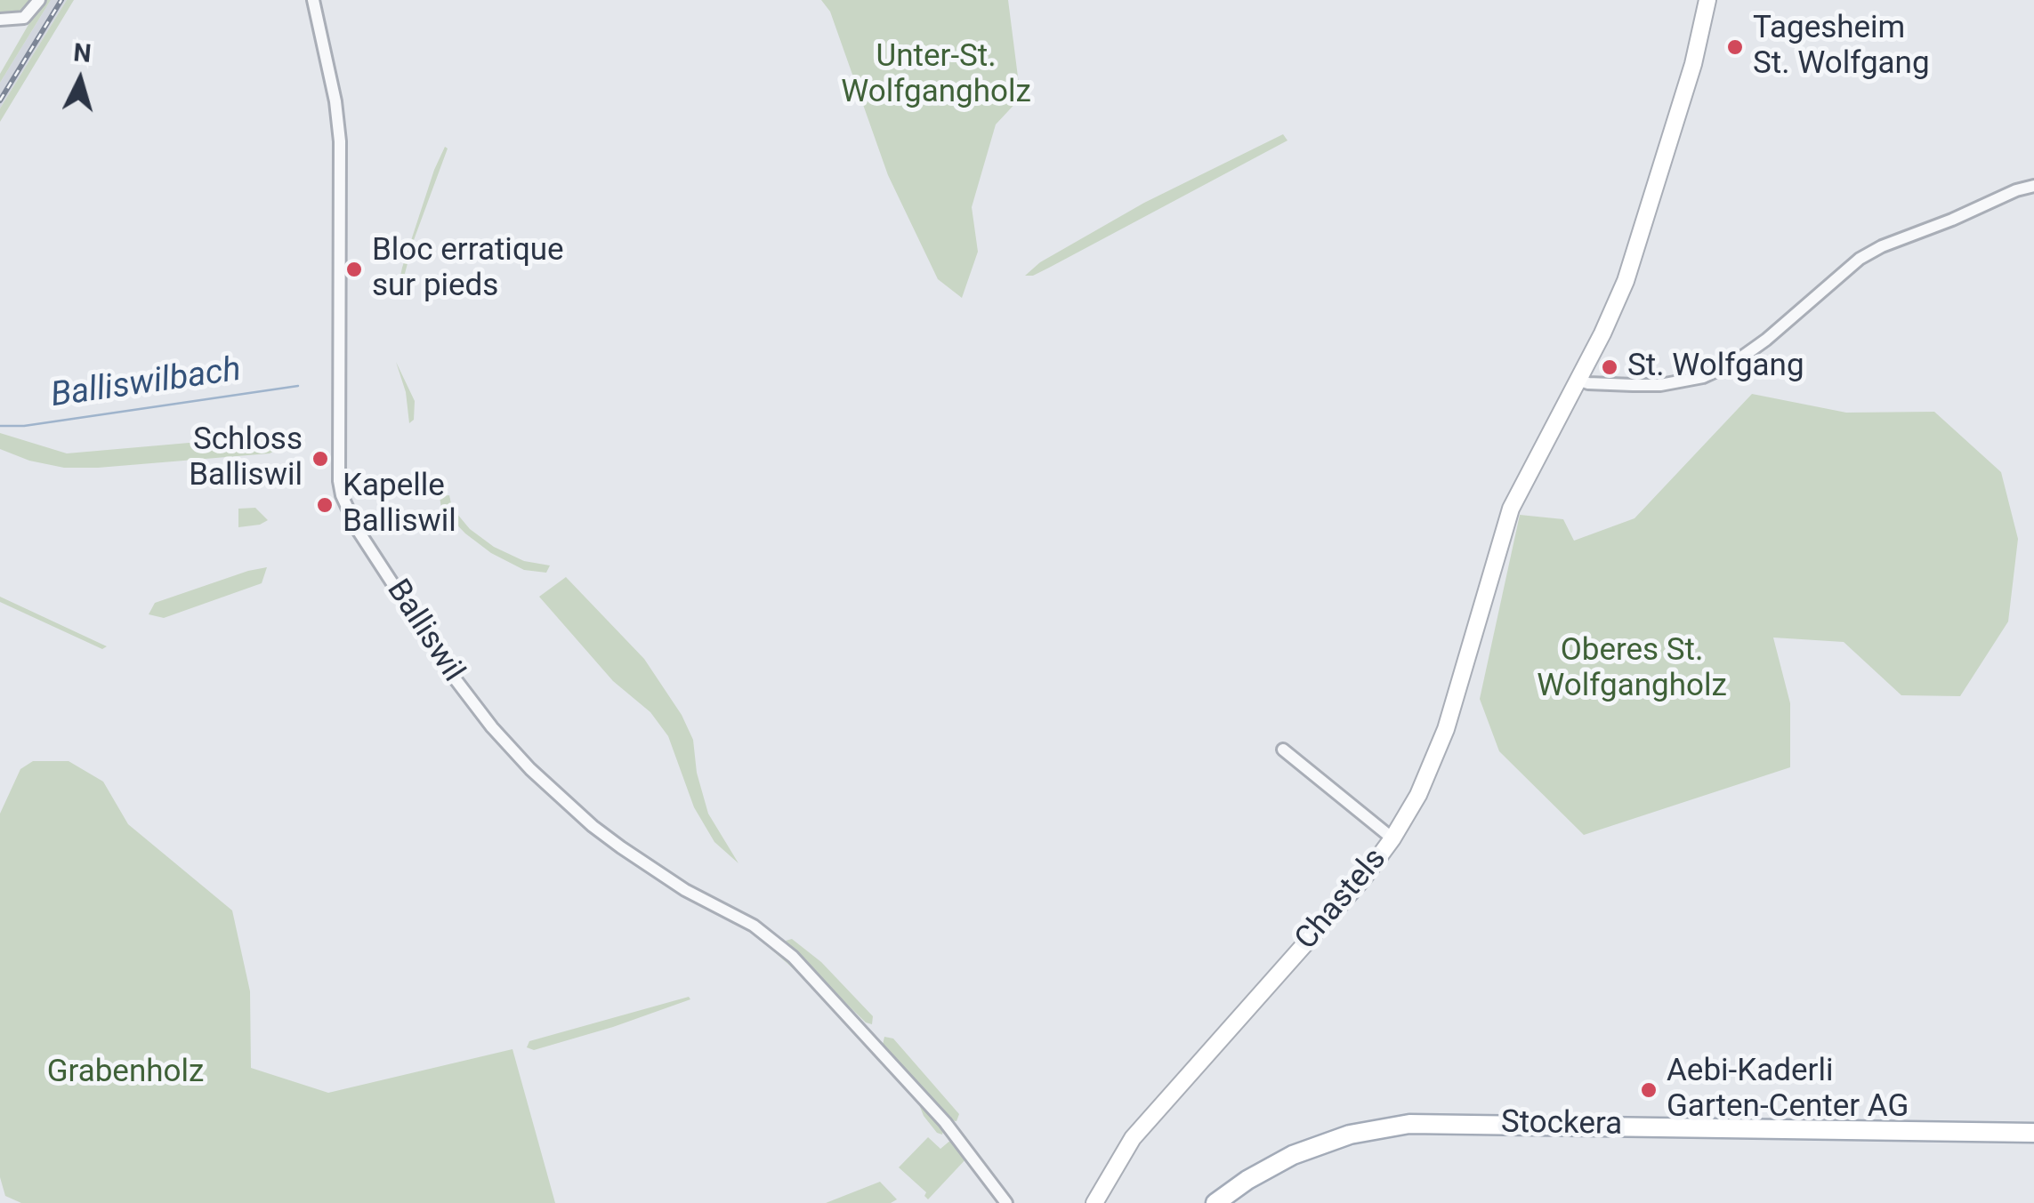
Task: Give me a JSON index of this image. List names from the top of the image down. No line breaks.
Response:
{"streets":{"main road":["Chastels","Stockera"],"street":["Balliswil"]},"water":["Balliswilbach"],"parks":["Unter-St. Wolfgangholz","Oberes St. Wolfgangholz","Grabenholz"],"places":["Tagesheim St. Wolfgang","Bloc erratique sur pieds","St. Wolfgang","Schloss Balliswil","Kapelle Balliswil","Aebi-Kaderli Garten-Center AG"],"north":"top"}
